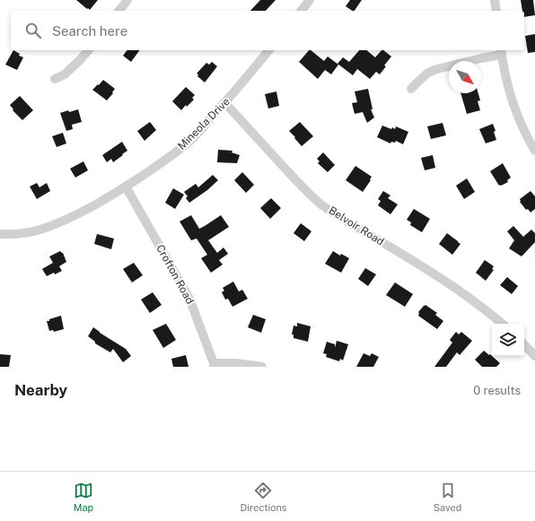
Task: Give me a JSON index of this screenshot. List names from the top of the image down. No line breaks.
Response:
{"streets":{"street":["Mineola Drive","Belvoir Road","Crofton Road"]},"crossings":[["Mineola Drive","Belvoir Road"],["Mineola Drive","Crofton Road"]],"north":"bottom right","page":{"search":"Search here","heading":["Nearby","0 results"],"nav":["Map","Directions","Saved"]}}
